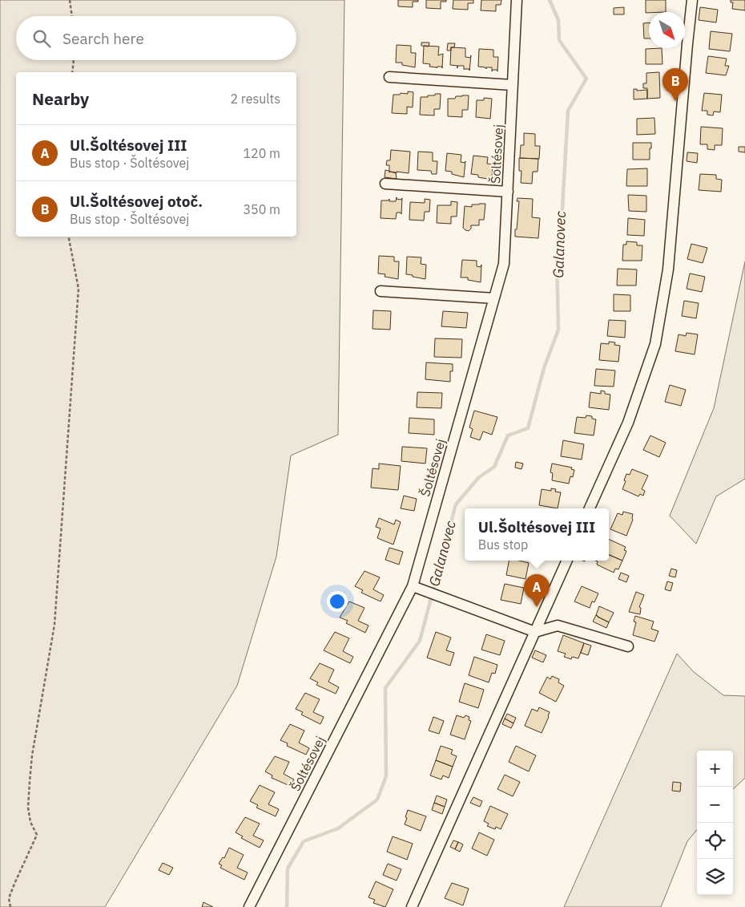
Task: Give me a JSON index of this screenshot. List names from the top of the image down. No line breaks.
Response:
{"streets":{"street":["Šoltésovej"]},"water":["Galanovec"],"north":"bottom right","page":{"search":"Search here","pins":["B","A"],"heading":["Nearby","2 results"],"list":[{"mark":"A","name":"Ul.Šoltésovej III","note":"Bus stop · Šoltésovej","value":"120 m"},{"mark":"B","name":"Ul.Šoltésovej otoč.","note":"Bus stop · Šoltésovej","value":"350 m"}],"popup":["Ul.Šoltésovej III","Bus stop"],"map_buttons":["+","−"]}}
